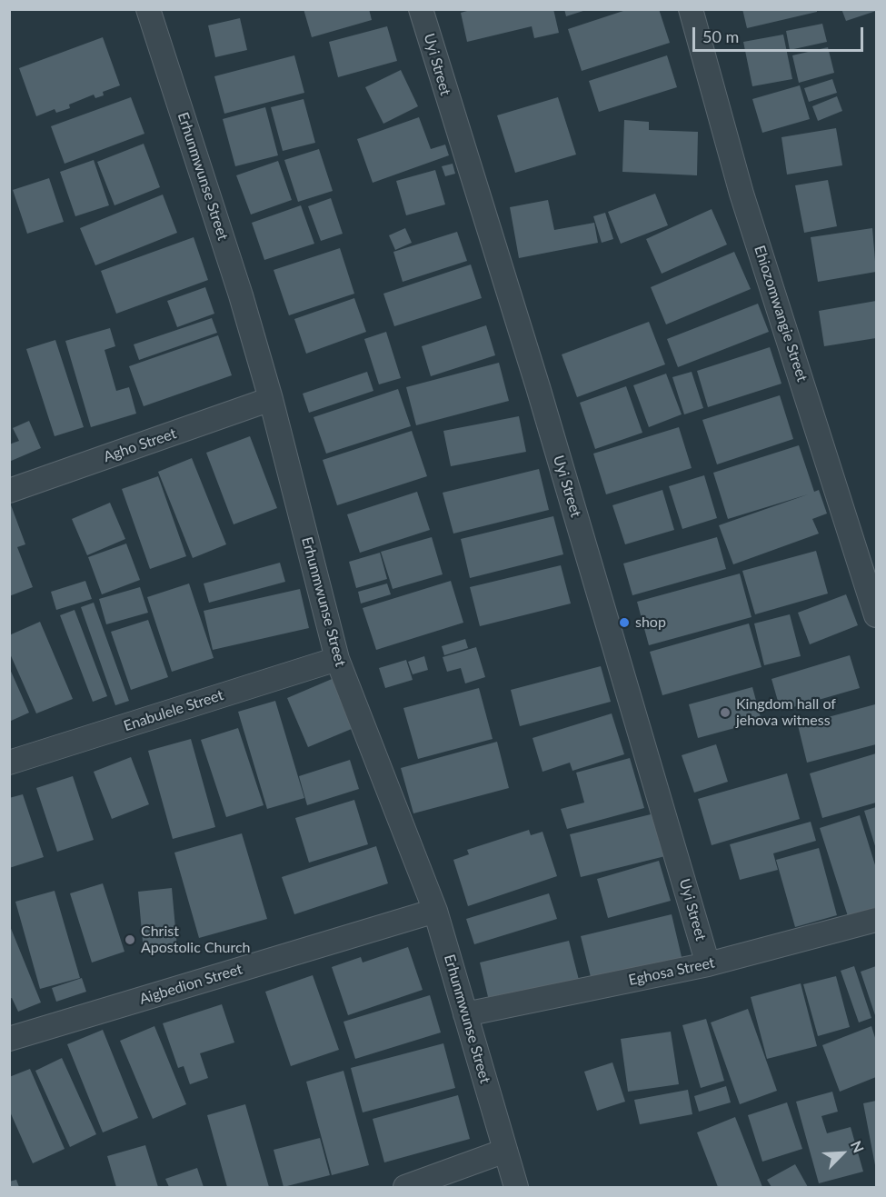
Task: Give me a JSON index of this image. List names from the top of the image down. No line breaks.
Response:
{"streets":{"street":["Uyi Street","Erhunmwunse Street","Ehiozomwangie Street","Agho Street","Enabulele Street","Eghosa Street","Aigbedion Street"]},"crossings":[["Uyi Street","Eghosa Street"],["Erhunmwunse Street","Agho Street"],["Erhunmwunse Street","Enabulele Street"],["Erhunmwunse Street","Eghosa Street"],["Erhunmwunse Street","Aigbedion Street"]],"places":["shop","Kingdom hall of jehova witness","Christ Apostolic Church"],"scale_bar":"50 m","north":"top right"}
